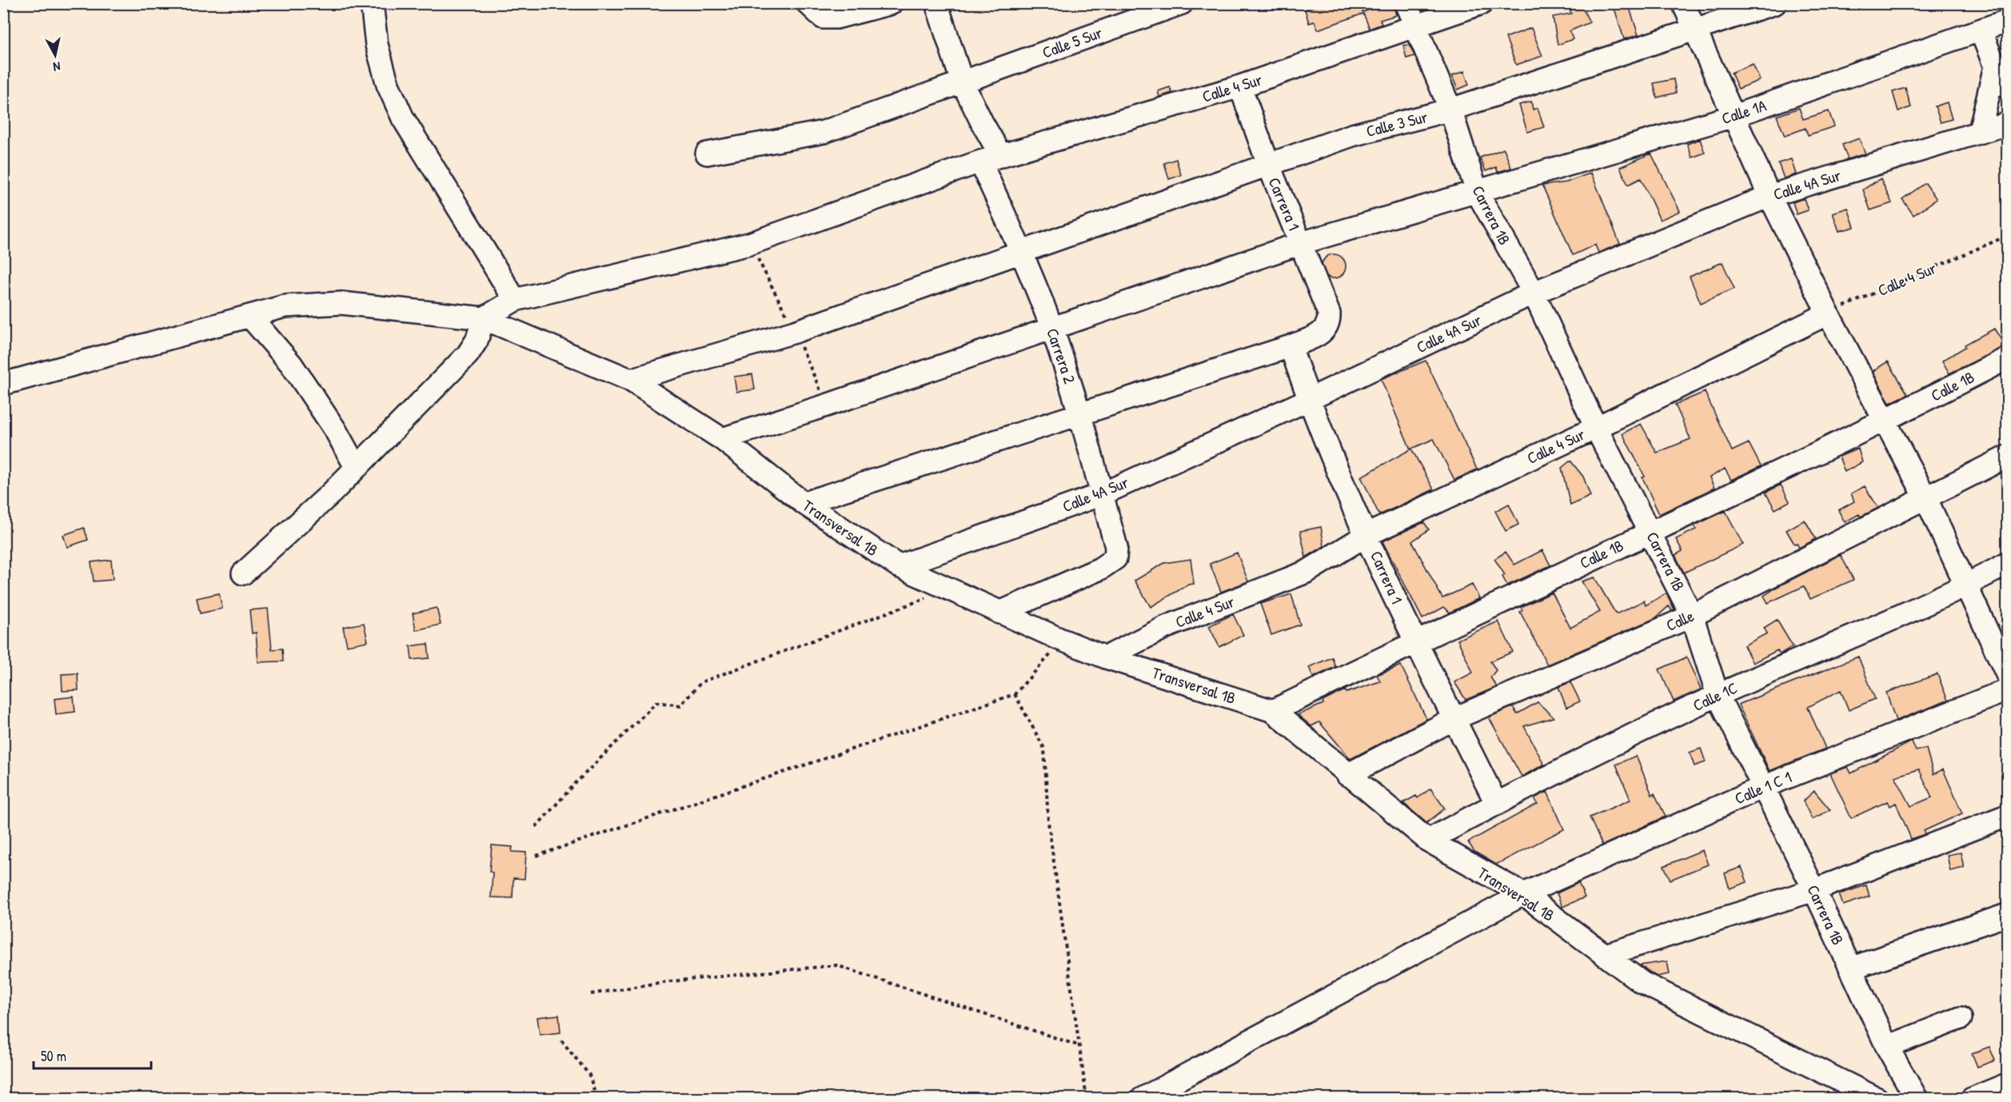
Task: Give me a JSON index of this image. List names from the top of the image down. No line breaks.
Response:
{"streets":{"street":["Calle 5 Sur","Calle 4 Sur","Calle 1A","Calle 3 Sur","Calle 4A Sur","Carrera 1","Carrera 1B","Carrera 2","Calle 1B","Transversal 1B","Calle","Calle 1C","Calle 1 C 1"]},"crossings":[["Calle 4 Sur","Carrera 1"],["Calle 4 Sur","Carrera 1B"],["Calle 4 Sur","Carrera 2"],["Calle 4 Sur","Transversal 1B"],["Calle 1A","Carrera 1"],["Calle 1A","Carrera 1B"],["Calle 1A","Carrera 2"],["Calle 1A","Transversal 1B"],["Calle 3 Sur","Carrera 1"],["Calle 3 Sur","Carrera 1B"],["Calle 3 Sur","Carrera 2"],["Calle 3 Sur","Transversal 1B"],["Calle 4A Sur","Carrera 1"],["Calle 4A Sur","Carrera 1B"],["Calle 4A Sur","Carrera 2"],["Calle 4A Sur","Transversal 1B"],["Carrera 1","Calle 1B"],["Carrera 1","Calle"],["Carrera 1","Calle 1C"],["Carrera 1B","Calle 1B"],["Carrera 1B","Calle"],["Carrera 1B","Calle 1C"],["Carrera 1B","Calle 1 C 1"],["Carrera 2","Transversal 1B"],["Calle 1B","Transversal 1B"],["Transversal 1B","Calle"],["Transversal 1B","Calle 1C"],["Transversal 1B","Calle 1 C 1"]],"scale_bar":"50 m","north":"bottom"}
